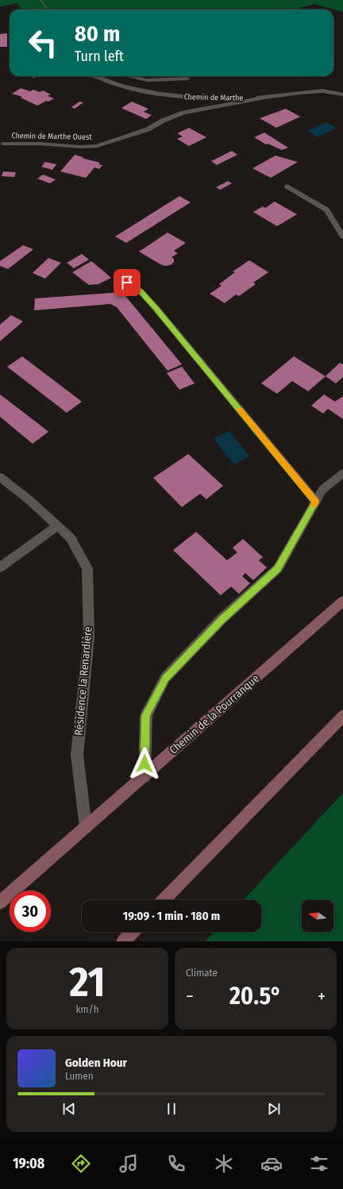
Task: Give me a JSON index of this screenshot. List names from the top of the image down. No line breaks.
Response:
{"streets":{"street":["Chemin de Marthe","Chemin de Marthe Ouest","Résidence la Renardière","Chemin de la Pourranque"]},"crossings":[["Chemin de Marthe","Chemin de Marthe Ouest"],["Résidence la Renardière","Chemin de la Pourranque"]],"north":"left","page":{"turn":["80 m","Turn left"],"limit":"30","trip":"19:09 · 1 min · 180 m","tile":[["21","km/h"],"Climate"],"heat":["−","20.5°","+"],"song":["Golden Hour","Lumen"],"tabs":"19:08"}}
